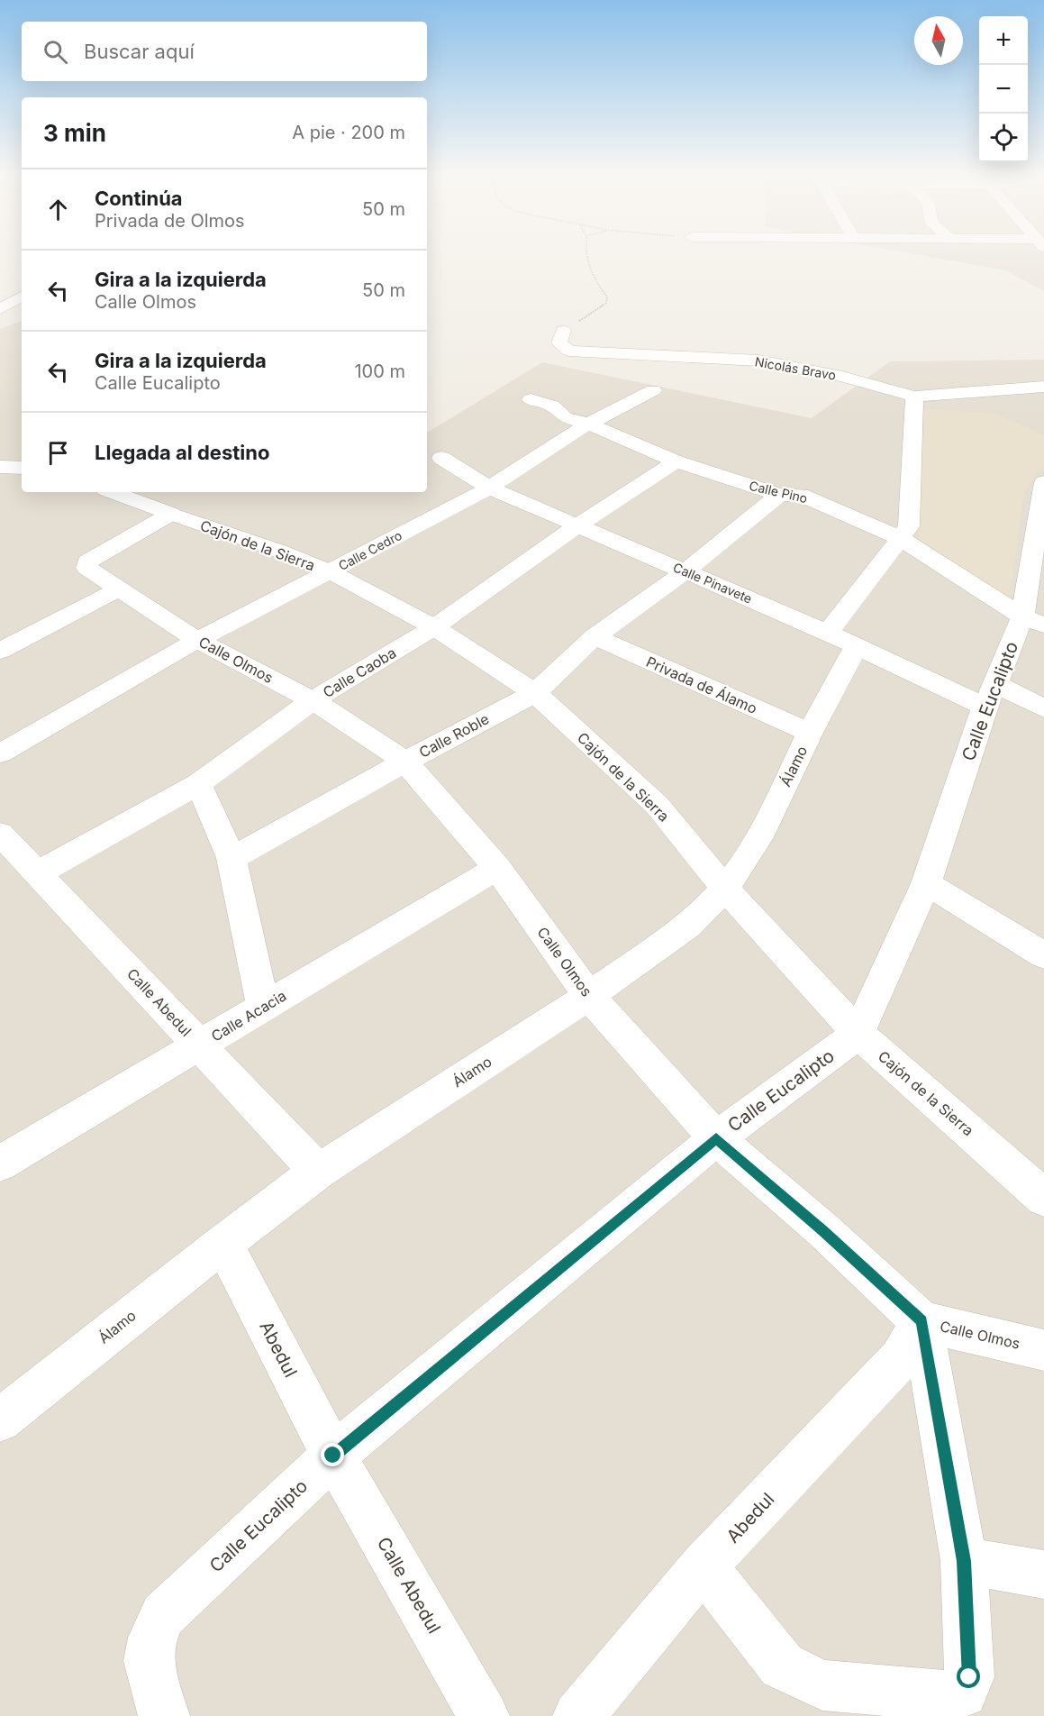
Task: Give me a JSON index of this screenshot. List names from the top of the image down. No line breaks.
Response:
{"streets":{"street":["Nicolás Bravo","Calle Pino","Cajón de la Sierra","Calle Cedro","Calle Pinavete","Calle Olmos","Calle Caoba","Privada de Álamo","Calle Eucalipto","Calle Roble","Álamo","Calle Abedul","Calle Acacia","Abedul"]},"crossings":[["Calle Pino","Calle Cedro"],["Calle Pino","Calle Caoba"],["Calle Pino","Calle Eucalipto"],["Calle Pino","Calle Roble"],["Cajón de la Sierra","Calle Cedro"],["Cajón de la Sierra","Calle Olmos"],["Cajón de la Sierra","Calle Caoba"],["Cajón de la Sierra","Calle Eucalipto"],["Cajón de la Sierra","Calle Roble"],["Cajón de la Sierra","Álamo"],["Calle Cedro","Calle Pinavete"],["Calle Cedro","Calle Olmos"],["Calle Pinavete","Calle Caoba"],["Calle Pinavete","Calle Eucalipto"],["Calle Pinavete","Calle Roble"],["Calle Pinavete","Álamo"],["Calle Olmos","Calle Caoba"],["Calle Olmos","Calle Eucalipto"],["Calle Olmos","Calle Roble"],["Calle Olmos","Álamo"],["Calle Olmos","Calle Acacia"],["Calle Olmos","Abedul"],["Calle Caoba","Calle Abedul"],["Privada de Álamo","Calle Roble"],["Privada de Álamo","Álamo"],["Calle Eucalipto","Calle Abedul"],["Calle Eucalipto","Abedul"],["Álamo","Calle Abedul"],["Álamo","Abedul"],["Calle Abedul","Calle Acacia"],["Calle Abedul","Abedul"]],"north":"top","page":{"map_buttons":["+","−"],"search":"Buscar aquí","heading":["3 min","A pie · 200 m"],"list":[["Continúa","Privada de Olmos","50 m"],["Gira a la izquierda","Calle Olmos","50 m"],["Gira a la izquierda","Calle Eucalipto","100 m"],"Llegada al destino"]}}
